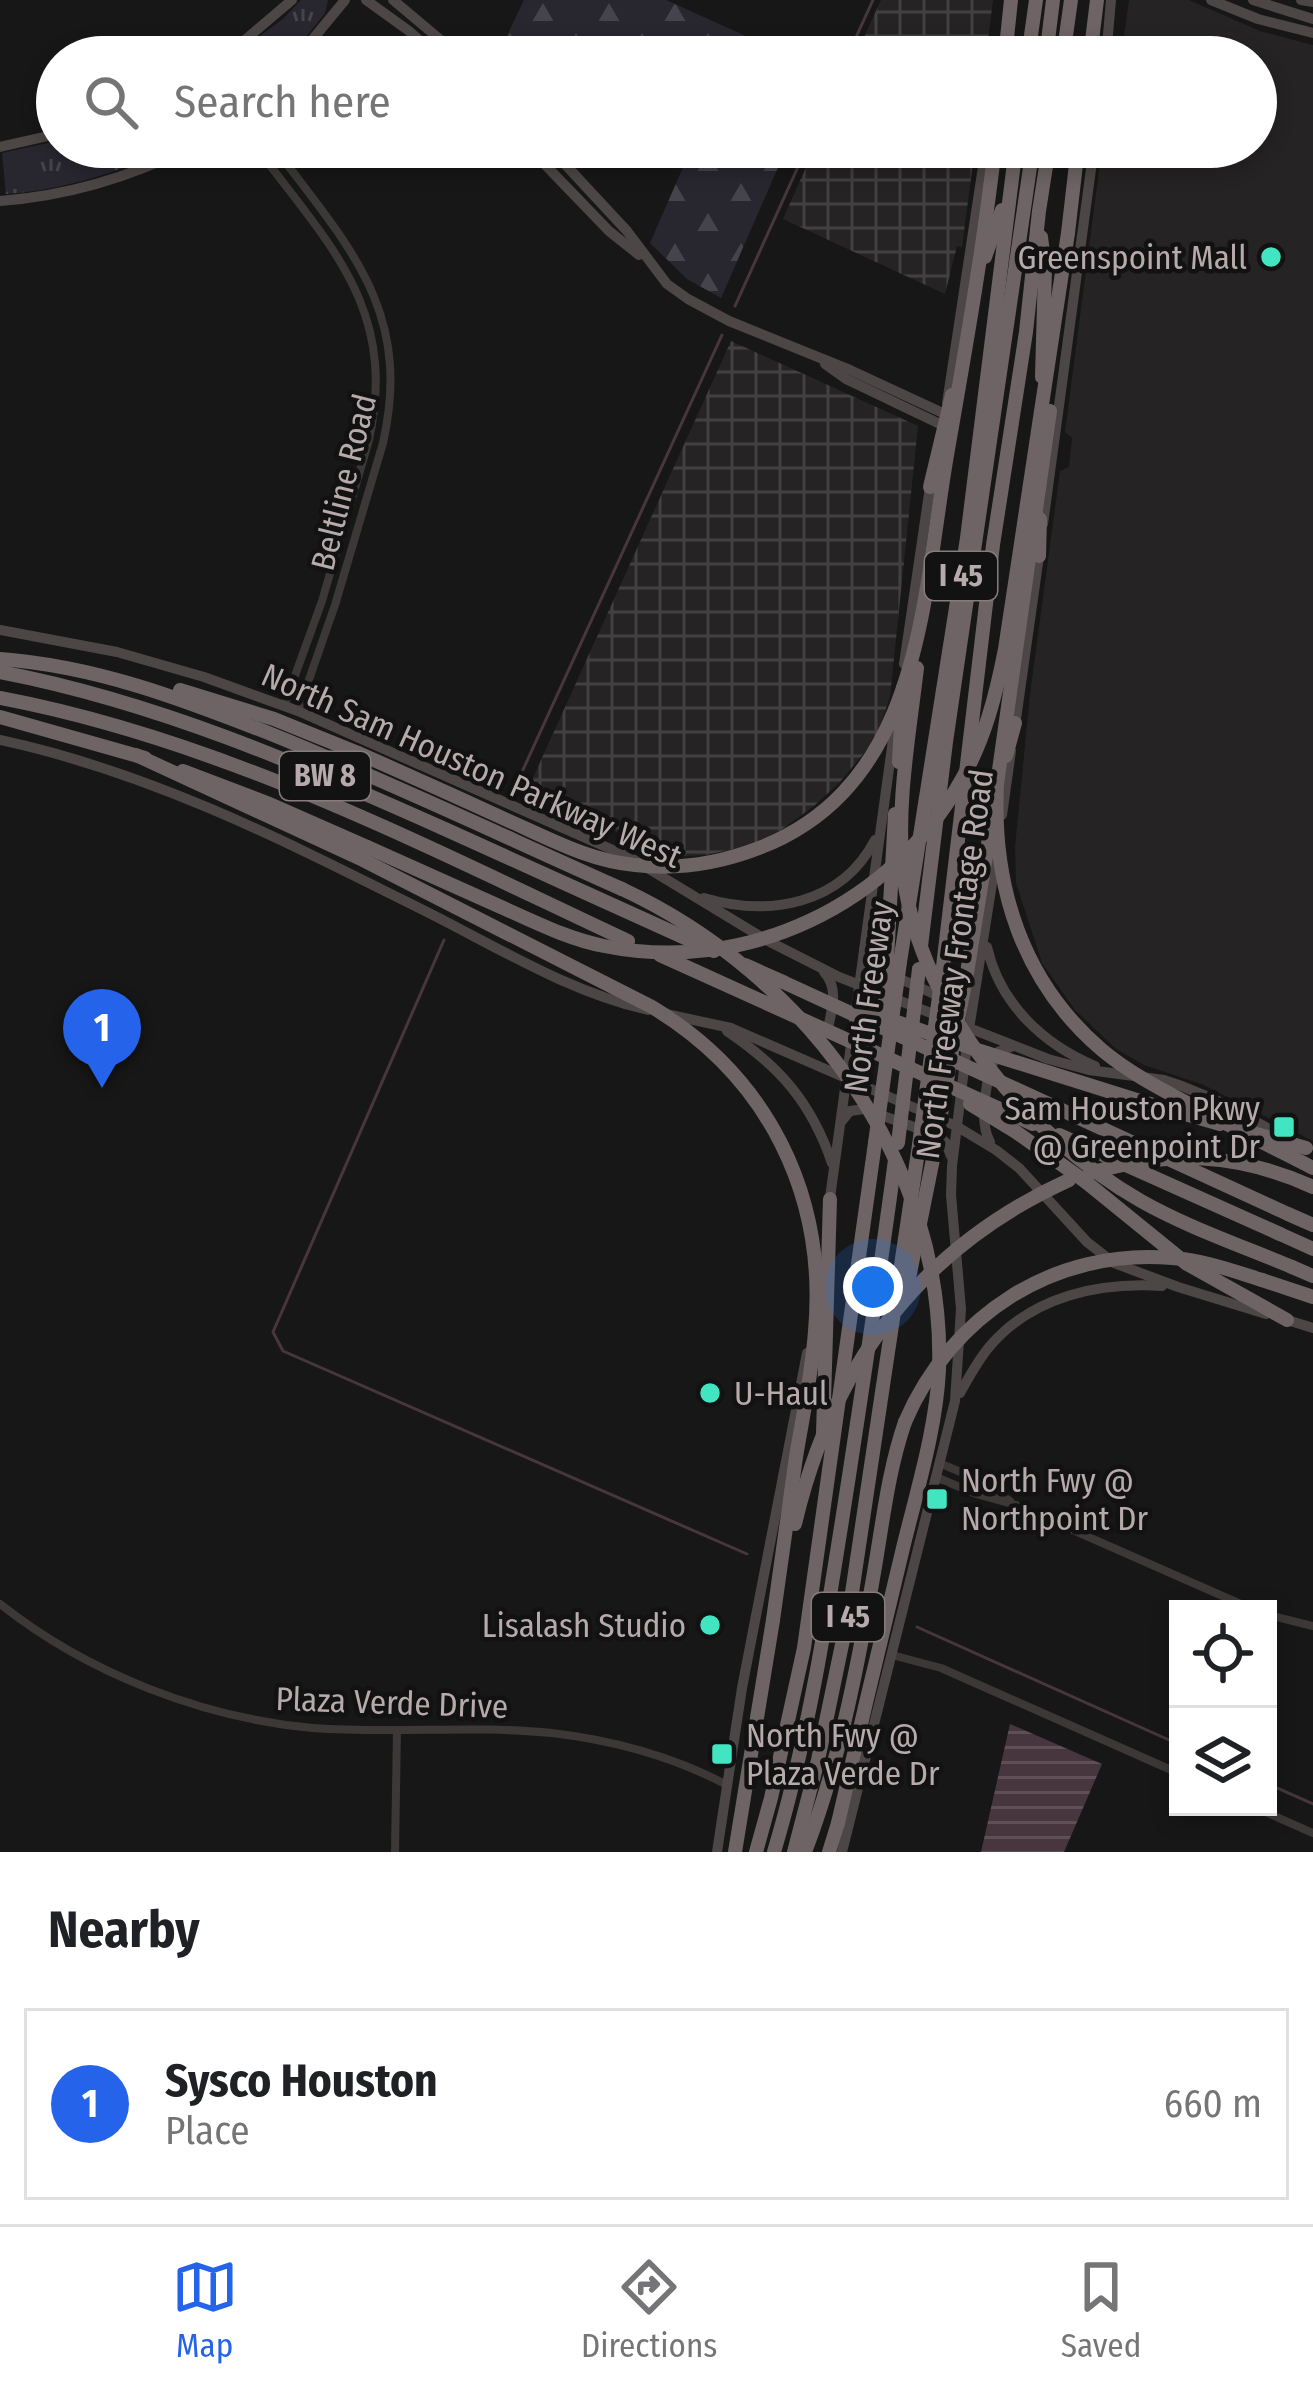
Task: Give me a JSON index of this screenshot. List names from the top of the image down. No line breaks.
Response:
{"streets":{"highway":["I 45","North Sam Houston Parkway West","BW 8","North Freeway"],"main road":["North Freeway Frontage Road"],"street":["Beltline Road","Plaza Verde Drive"]},"crossings":[["Beltline Road","North Sam Houston Parkway West"],["North Sam Houston Parkway West","BW 8"],["North Sam Houston Parkway West","North Freeway Frontage Road"]],"places":{"other":["Greenspoint Mall","U-Haul","Lisalash Studio"],"transit":["Sam Houston Pkwy @ Greenpoint Dr","North Fwy @ Northpoint Dr","North Fwy @ Plaza Verde Dr"]},"page":{"search":"Search here","pins":"1","heading":"Nearby","list":[{"mark":"1","name":"Sysco Houston","note":"Place","value":"660 m"}],"nav":["Map","Directions","Saved"]}}
